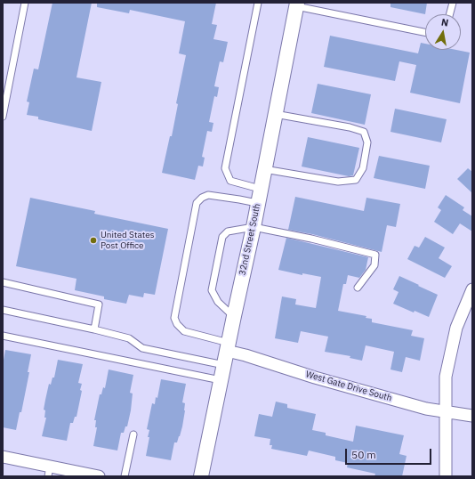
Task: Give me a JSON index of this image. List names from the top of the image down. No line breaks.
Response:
{"streets":{"street":["32nd Street South","West Gate Drive South"]},"crossings":[["32nd Street South","West Gate Drive South"]],"places":["United States Post Office"],"scale_bar":"50 m","north":"top"}
